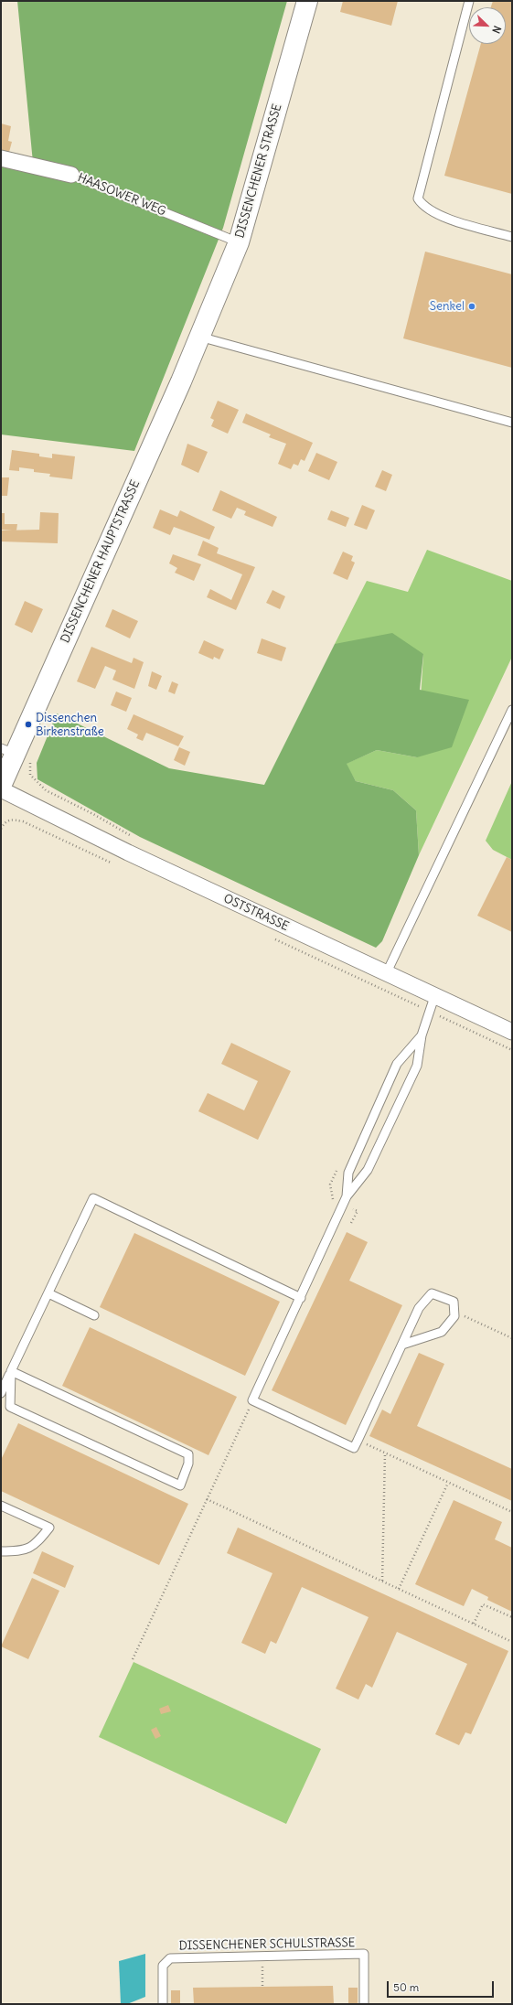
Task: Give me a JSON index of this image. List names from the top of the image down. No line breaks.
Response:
{"streets":{"main road":["DISSENCHENER STRASSE","DISSENCHENER HAUPTSTRASSE"],"street":["HAASOWER WEG","OSTSTRASSE"],"lane":["DISSENCHENER SCHULSTRASSE"]},"crossings":[["DISSENCHENER STRASSE","HAASOWER WEG"],["DISSENCHENER STRASSE","DISSENCHENER HAUPTSTRASSE"]],"places":["Senkel","Dissenchen Birkenstraße"],"scale_bar":"50 m","north":"bottom right"}
